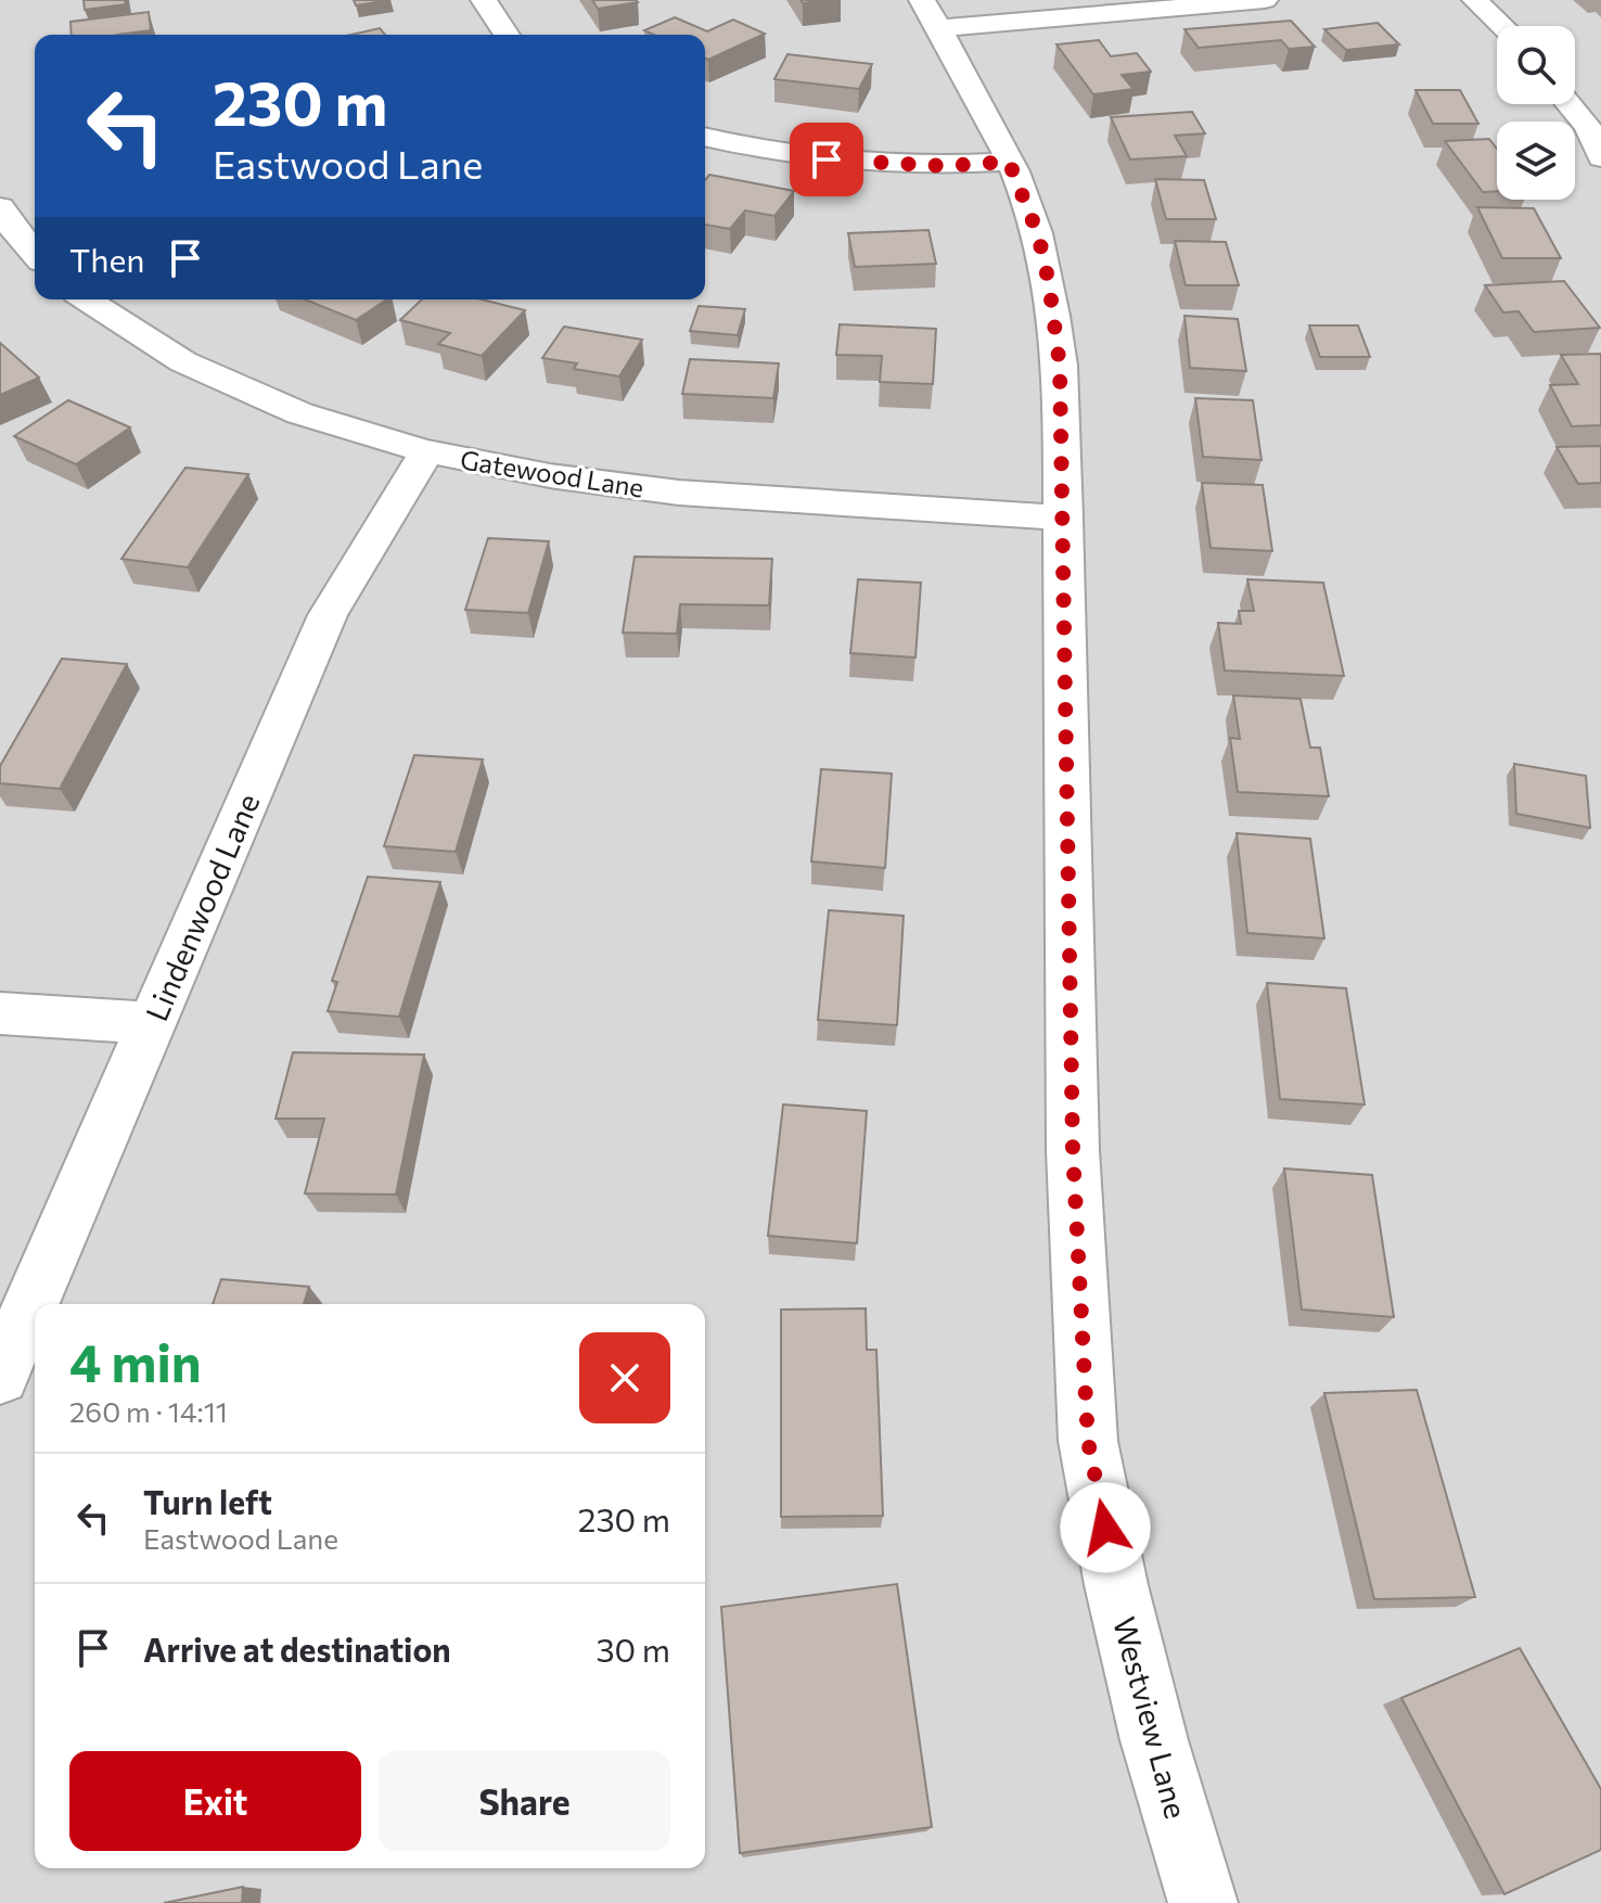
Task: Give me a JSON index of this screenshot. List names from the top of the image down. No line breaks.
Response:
{"streets":{"street":["Gatewood Lane","Lindenwood Lane","Westview Lane"]},"crossings":[["Gatewood Lane","Lindenwood Lane"],["Gatewood Lane","Westview Lane"]],"page":{"turn":["230 m","Eastwood Lane"],"then":"Then","heading":["4 min","260 m · 14:11"],"list":[{"name":"Turn left","note":"Eastwood Lane","value":"230 m"},{"name":"Arrive at destination","value":"30 m"}],"buttons":["Exit","Share"]}}
